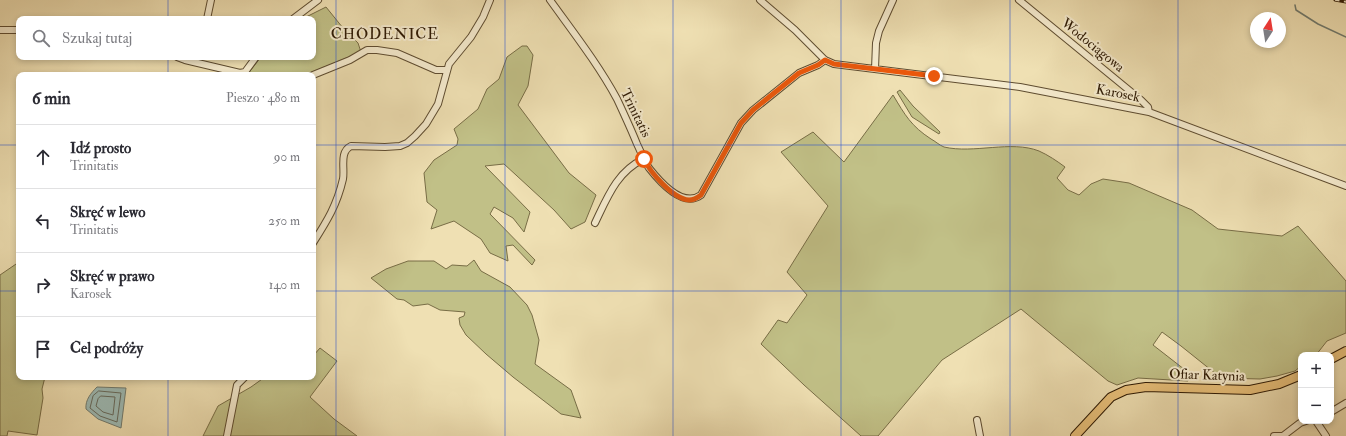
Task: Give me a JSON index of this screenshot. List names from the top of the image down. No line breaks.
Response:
{"streets":{"main road":["Ofiar Katynia"],"street":["Wodociągowa","Karosek","Trinitatis"]},"crossings":[["Wodociągowa","Karosek"],["Karosek","Trinitatis"]],"districts":["CHODENICE"],"north":"top","page":{"search":"Szukaj tutaj","heading":["6 min","Pieszo · 480 m"],"list":[["Idź prosto","Trinitatis","90 m"],["Skręć w lewo","Trinitatis","250 m"],["Skręć w prawo","Karosek","140 m"],"Cel podróży"],"map_buttons":["+","−"]}}
